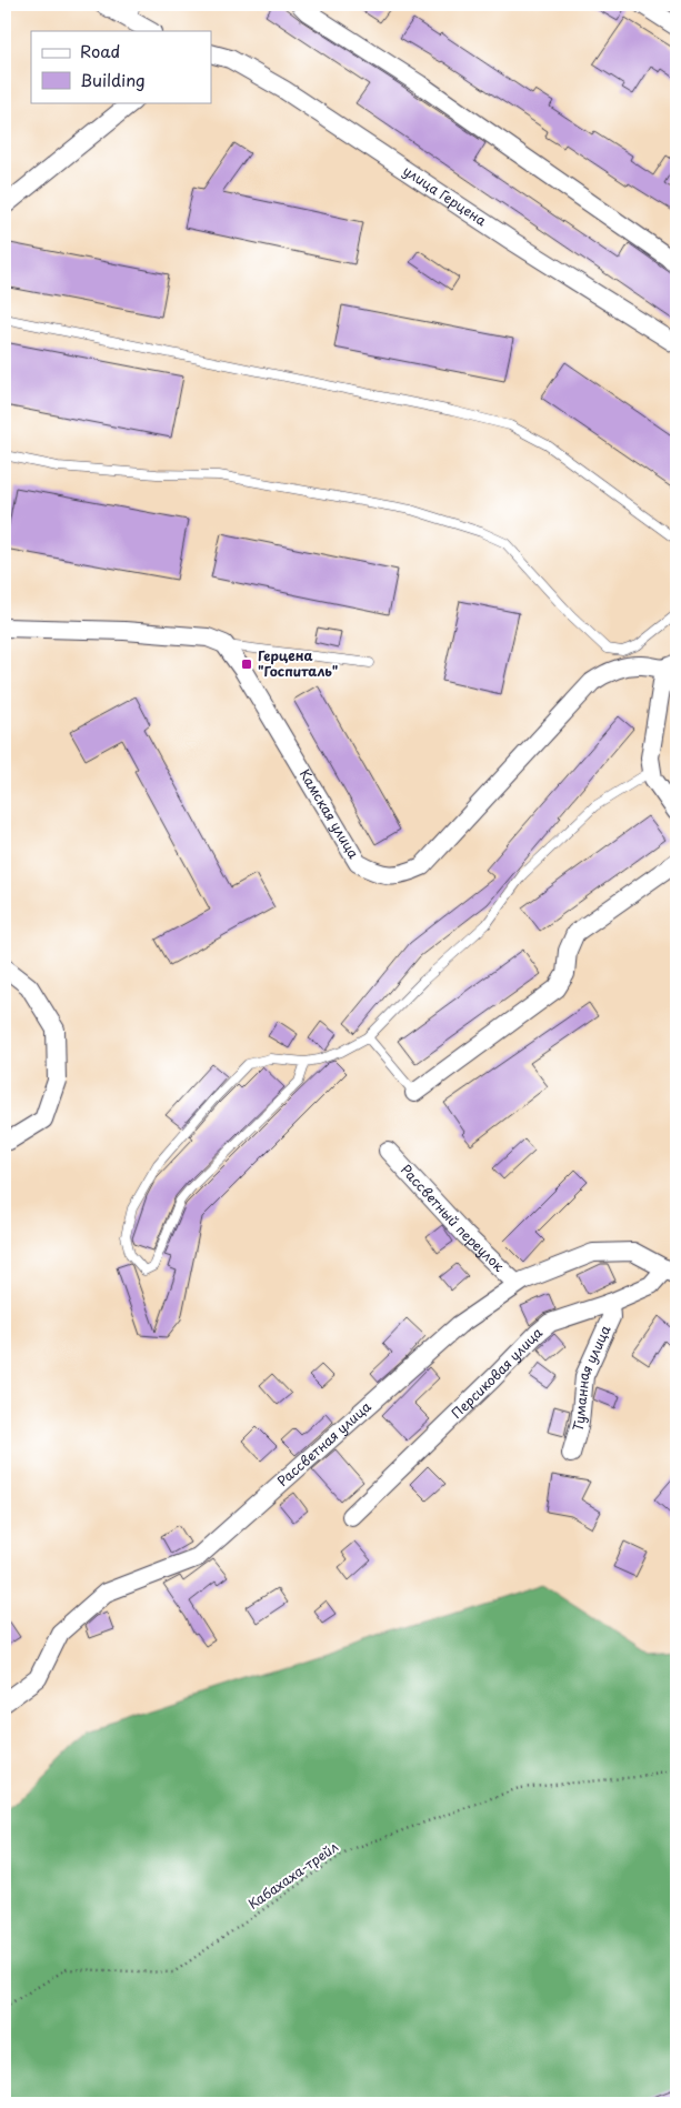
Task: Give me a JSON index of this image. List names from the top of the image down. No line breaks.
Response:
{"streets":{"street":["улица Герцена","Камская улица","Рассветный переулок","Персиковая улица","Туманная улица","Рассветная улица"],"path":["Кабахаха-трейл"]},"crossings":[["Рассветный переулок","Рассветная улица"],["Персиковая улица","Туманная улица"],["Персиковая улица","Рассветная улица"]],"places":{"transit":["Герцена \"Госпиталь\""]},"legend":["Road","Building"]}
